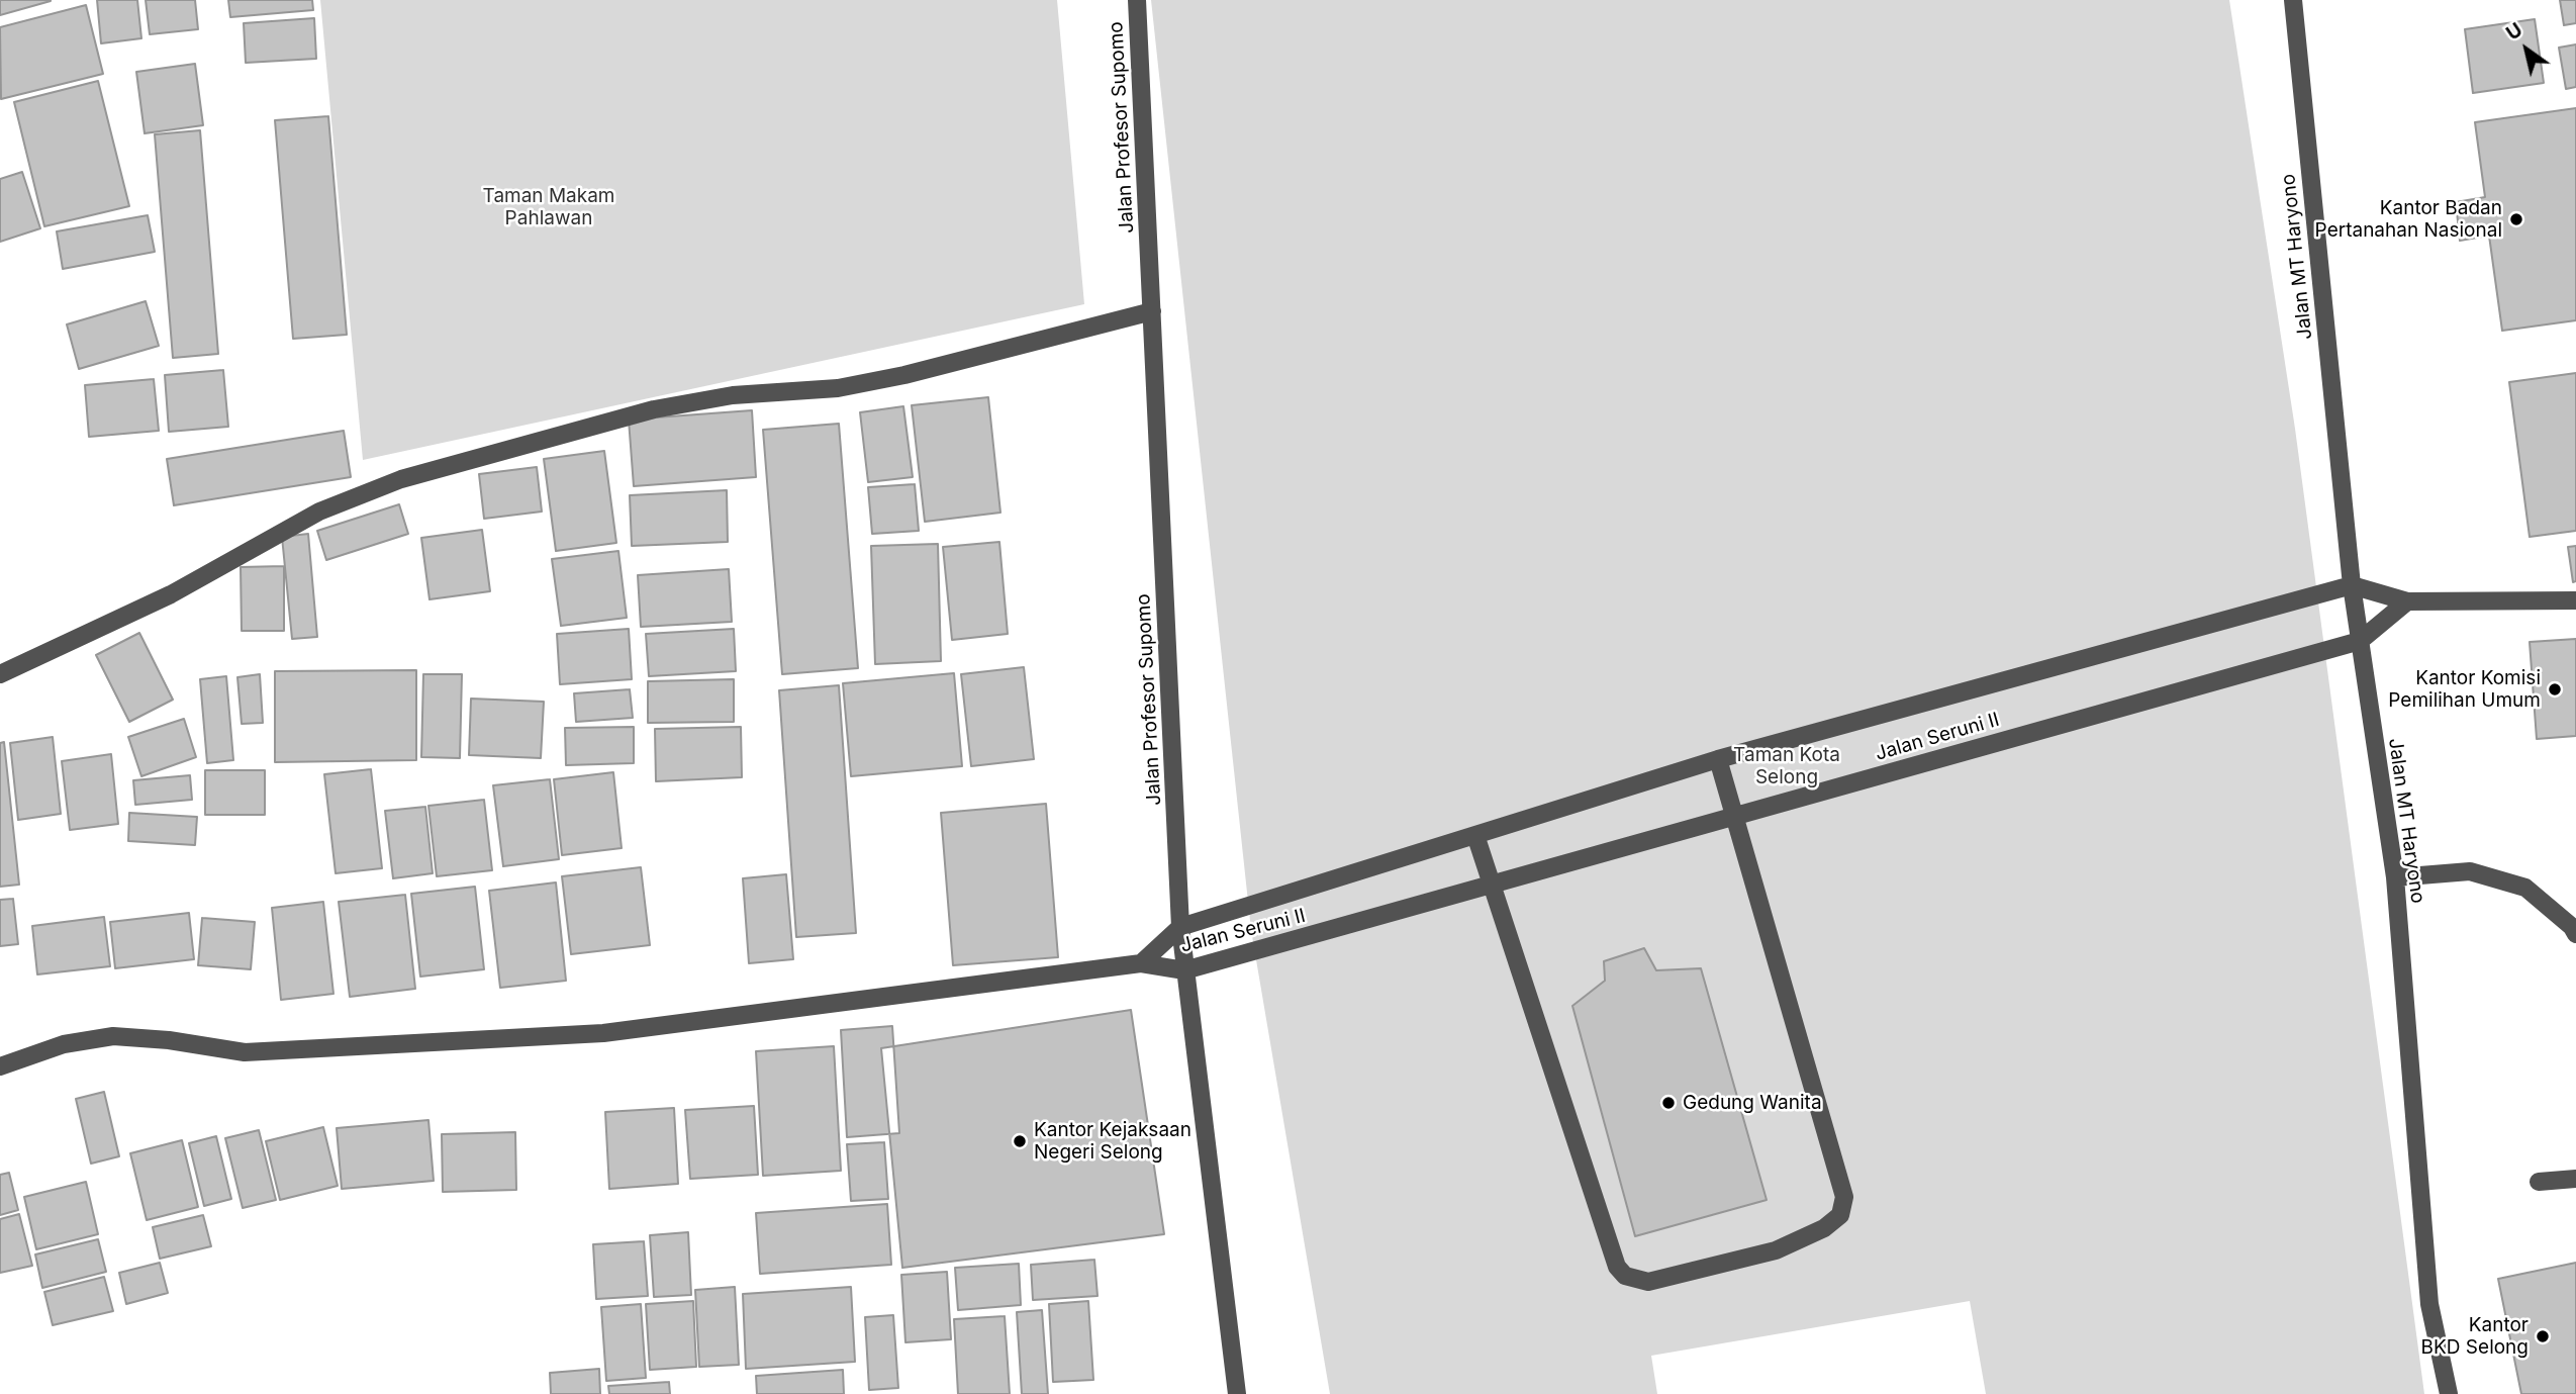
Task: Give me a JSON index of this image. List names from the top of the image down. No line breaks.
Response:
{"streets":{"street":["Jalan Profesor Supomo","Jalan MT Haryono","Jalan Seruni II"]},"crossings":[["Jalan Profesor Supomo","Jalan Seruni II"],["Jalan MT Haryono","Jalan Seruni II"]],"parks":["Taman Makam Pahlawan","Taman Kota Selong"],"places":["Kantor Badan Pertanahan Nasional","Kantor Komisi Pemilihan Umum","Gedung Wanita","Kantor Kejaksaan Negeri Selong","Kantor BKD Selong"],"north":"top left"}
